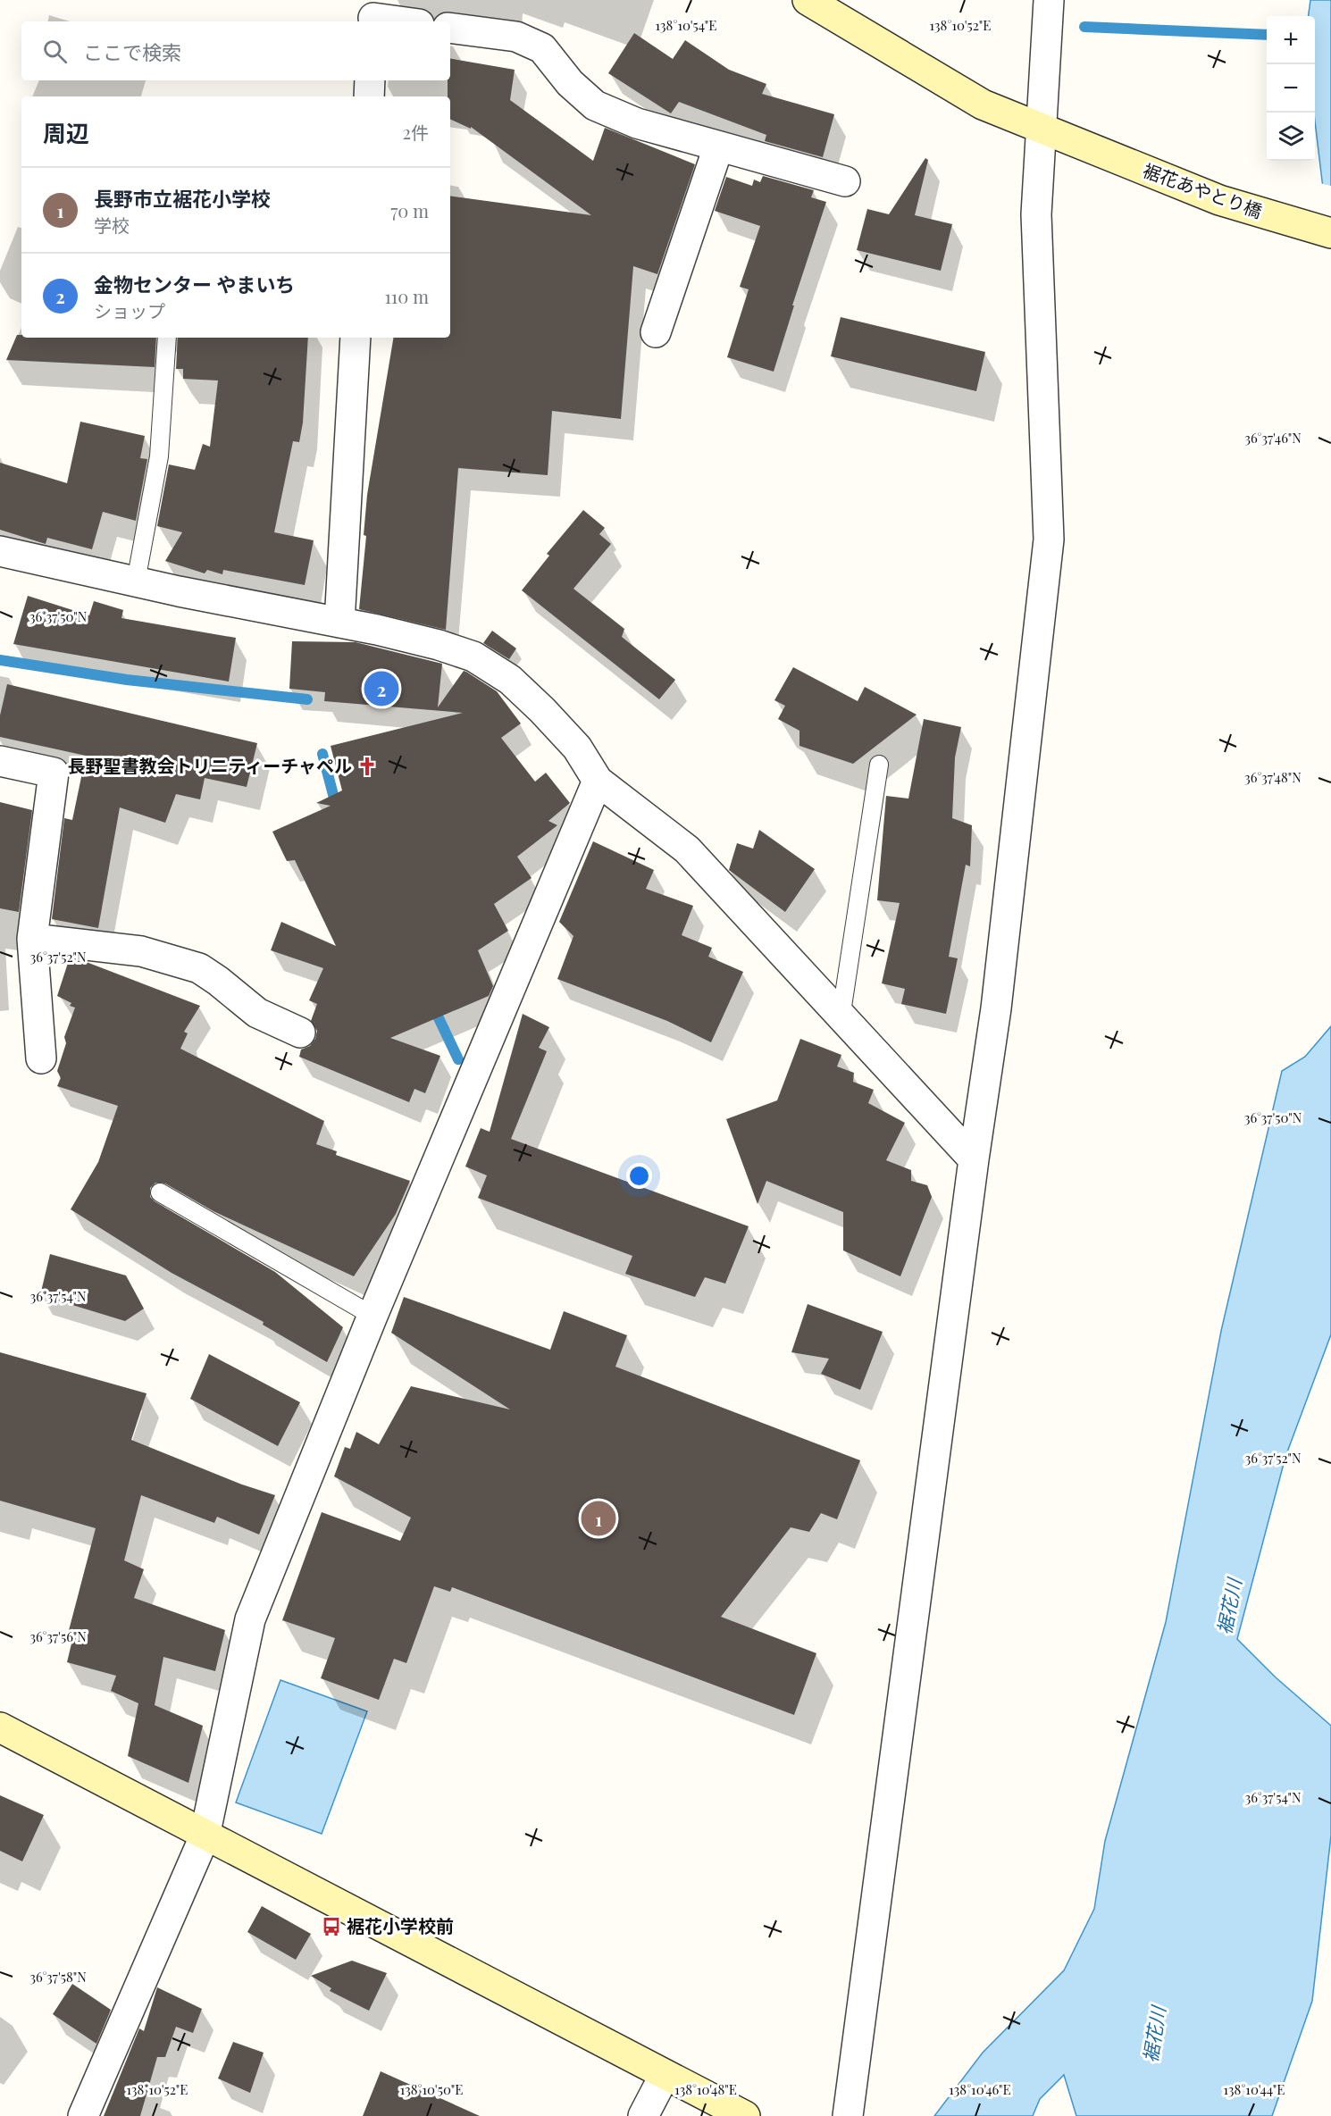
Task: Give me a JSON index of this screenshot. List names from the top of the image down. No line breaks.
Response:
{"streets":{"street":["裾花あやとり橋"]},"water":["裾花川"],"places":{"church":["長野聖書教会トリニティーチャペル"],"bus stop":["裾花小学校前"]},"page":{"map_buttons":["+","−"],"search":"ここで検索","heading":["周辺","2件"],"list":[{"mark":"1","name":"長野市立裾花小学校","note":"学校","value":"70 m"},{"mark":"2","name":"金物センター やまいち","note":"ショップ","value":"110 m"}],"pins":["2","1"]},"coordinates":["138°10'54\"E","138°10'52\"E","36°37'46\"N","36°37'50\"N","36°37'48\"N","36°37'52\"N","36°37'54\"N","36°37'56\"N","36°37'58\"N","138°10'50\"E","138°10'48\"E","138°10'46\"E","138°10'44\"E"]}
